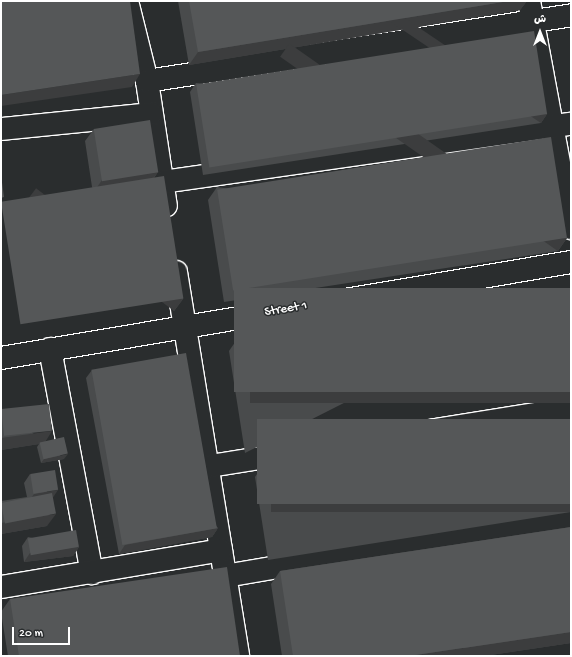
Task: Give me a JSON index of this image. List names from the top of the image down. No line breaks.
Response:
{"streets":{"street":["Street 1"]},"scale_bar":"20 m","north":"top"}
